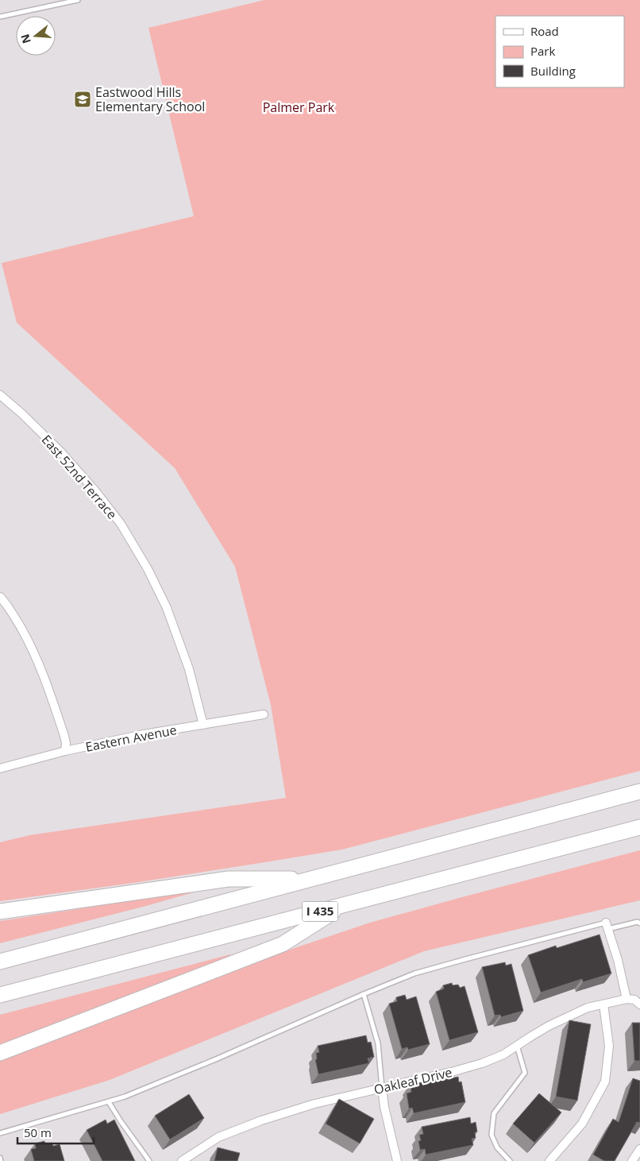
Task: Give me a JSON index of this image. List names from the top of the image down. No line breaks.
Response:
{"streets":{"highway":["I 435"],"street":["East 52nd Terrace","Eastern Avenue","Oakleaf Drive"]},"crossings":[["East 52nd Terrace","Eastern Avenue"]],"parks":["Palmer Park"],"places":{"school or university":["Eastwood Hills Elementary School"]},"legend":["Road","Park","Building"],"scale_bar":"50 m","north":"left"}
